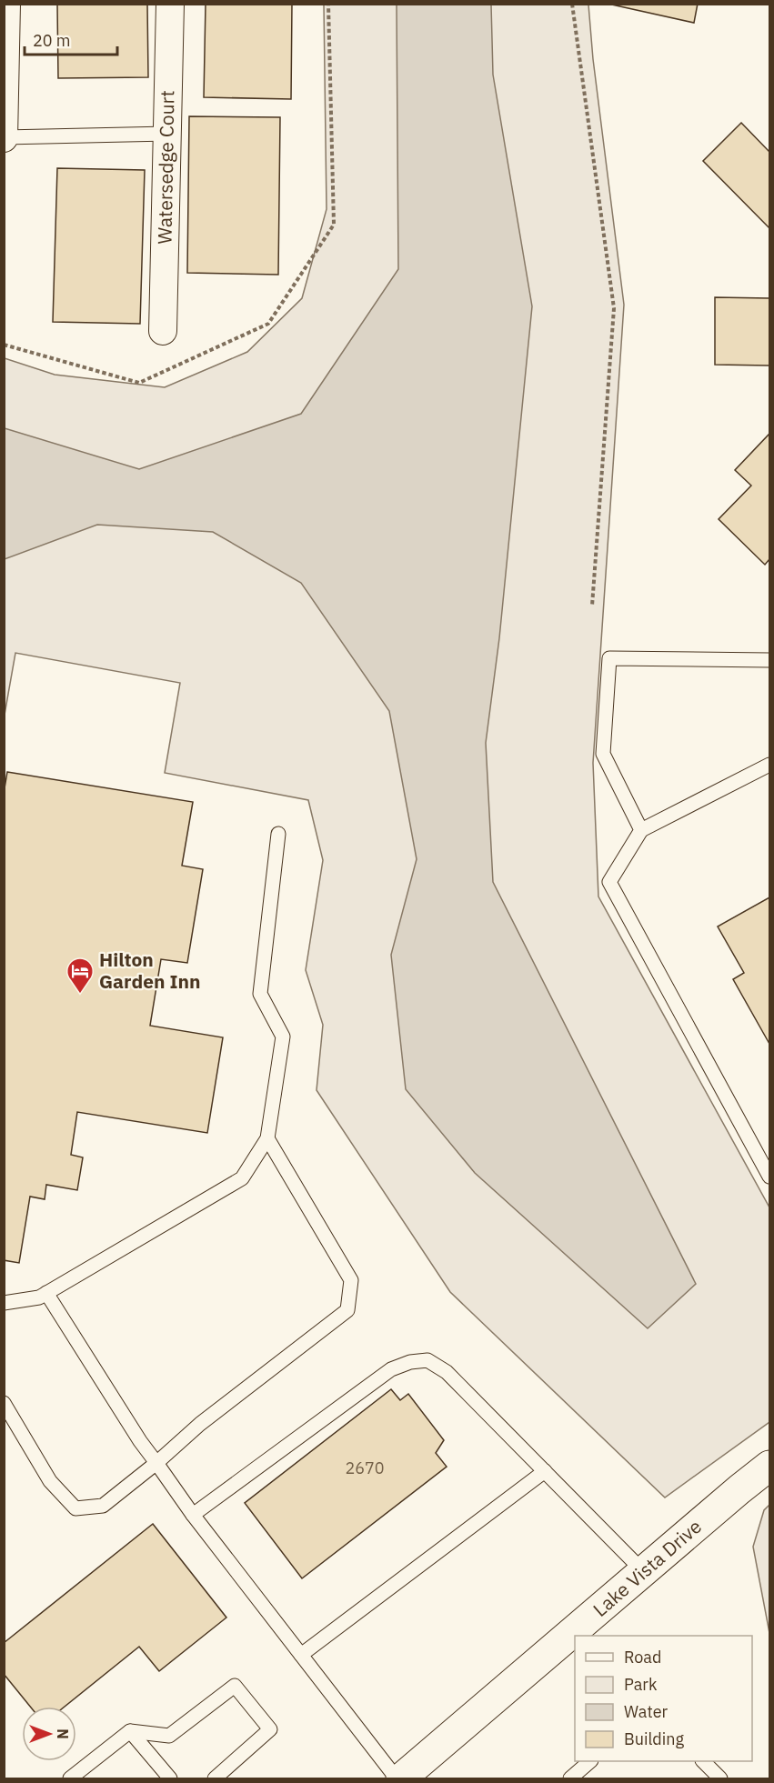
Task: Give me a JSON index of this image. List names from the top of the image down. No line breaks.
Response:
{"streets":{"street":["Watersedge Court","Lake Vista Drive"]},"places":{"hotel":["Hilton Garden Inn"]},"house_numbers":["2670"],"legend":["Road","Park","Water","Building"],"scale_bar":"20 m","north":"right"}
